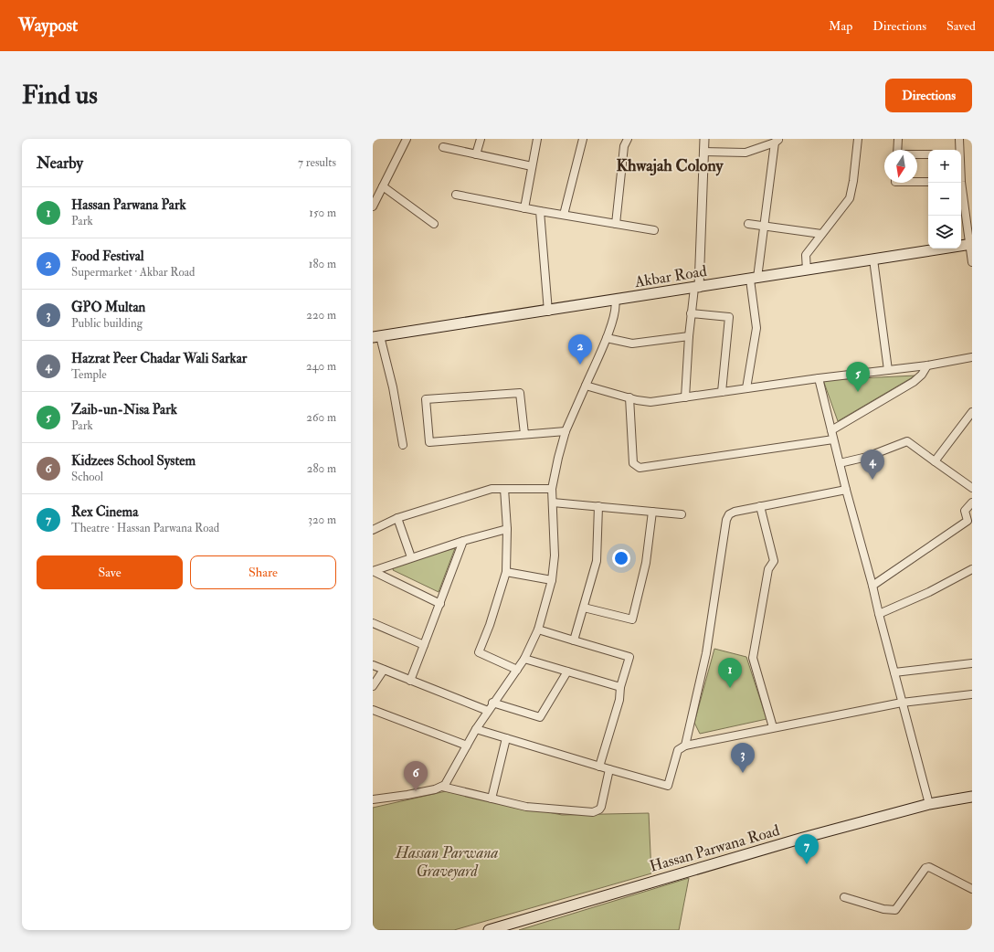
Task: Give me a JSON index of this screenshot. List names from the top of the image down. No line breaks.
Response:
{"streets":{"main road":["Akbar Road","Hassan Parwana Road"]},"districts":["Khwajah Colony"],"parks":["Hassan Parwana Graveyard"],"north":"bottom","page":{"header":"Waypost","nav":["Map","Directions","Saved"],"buttons":["Directions",["Save","Share"]],"title":"Find us","heading":["Nearby","7 results"],"map_buttons":["+","−"],"list":[{"mark":"1","name":"Hassan Parwana Park","note":"Park","value":"150 m"},{"mark":"2","name":"Food Festival","note":"Supermarket · Akbar Road","value":"180 m"},{"mark":"3","name":"GPO Multan","note":"Public building","value":"220 m"},{"mark":"4","name":"Hazrat Peer Chadar Wali Sarkar","note":"Temple","value":"240 m"},{"mark":"5","name":"Zaib-un-Nisa Park","note":"Park","value":"260 m"},{"mark":"6","name":"Kidzees School System","note":"School","value":"280 m"},{"mark":"7","name":"Rex Cinema","note":"Theatre · Hassan Parwana Road","value":"320 m"}],"pins":["2","5","4","1","3","6","7"]}}
